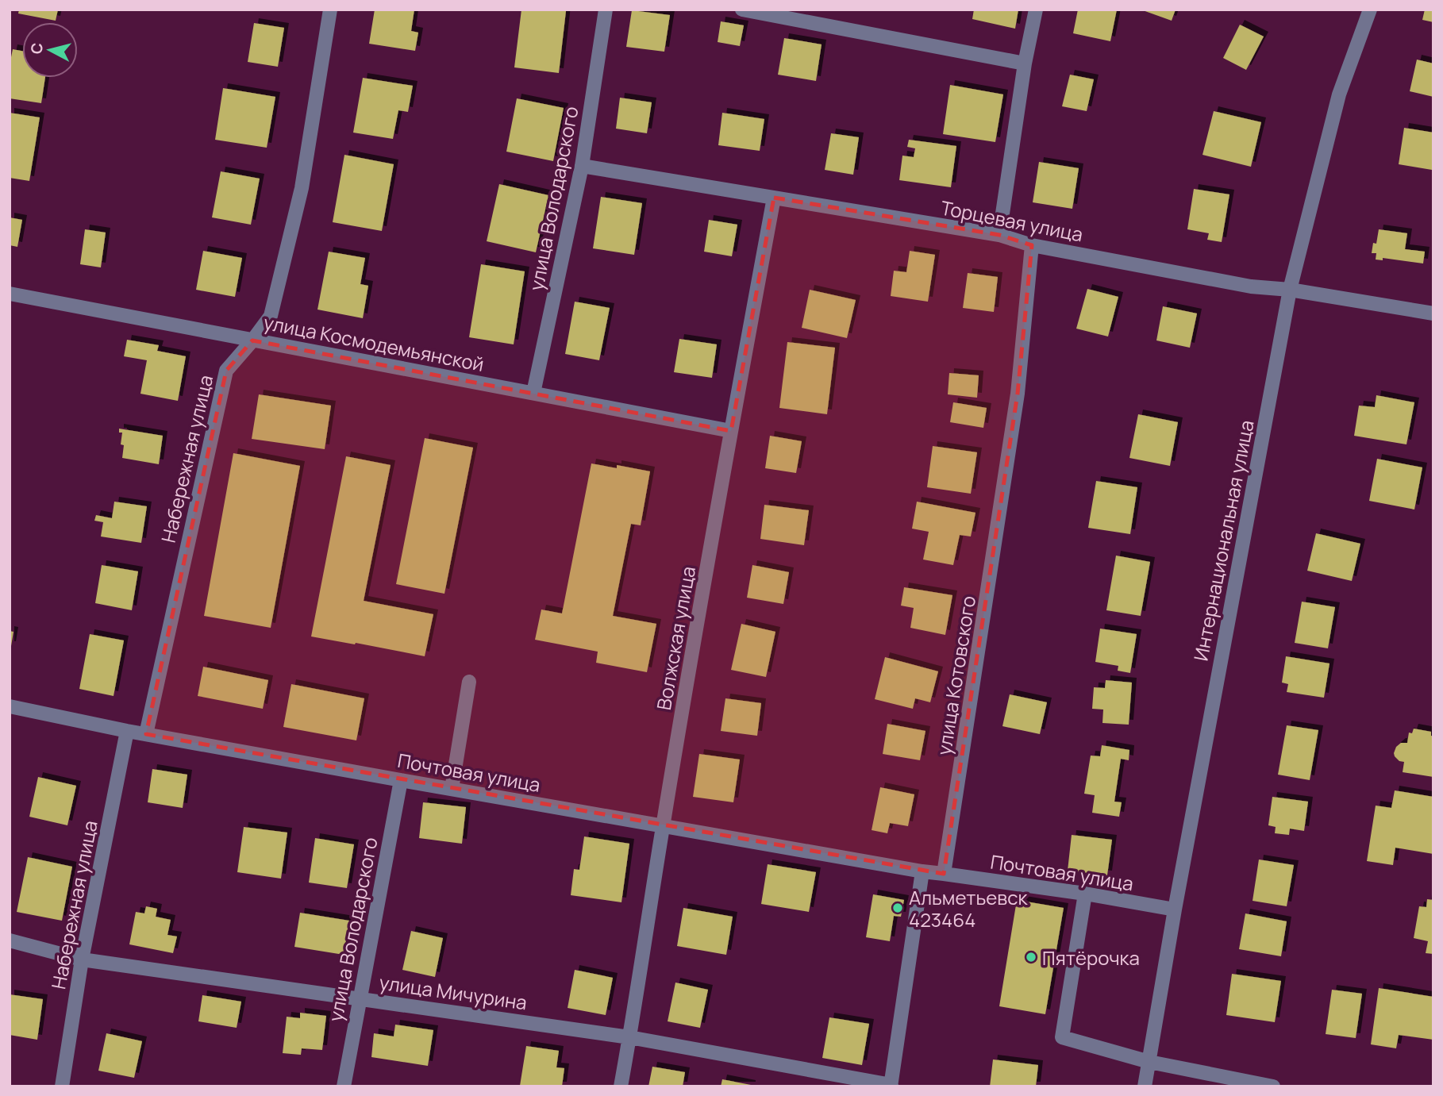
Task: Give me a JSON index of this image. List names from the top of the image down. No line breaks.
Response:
{"streets":{"street":["улица Володарского","Торцевая улица","улица Космодемьянской","Набережная улица","Интернациональная улица","Волжская улица","улица Котовского","Почтовая улица","улица Мичурина"]},"crossings":[["улица Володарского","Торцевая улица"],["улица Володарского","улица Космодемьянской"],["улица Володарского","Почтовая улица"],["улица Володарского","улица Мичурина"],["Торцевая улица","Интернациональная улица"],["Торцевая улица","Волжская улица"],["Торцевая улица","улица Котовского"],["улица Космодемьянской","Набережная улица"],["улица Космодемьянской","Волжская улица"],["Набережная улица","Почтовая улица"],["Набережная улица","улица Мичурина"],["Интернациональная улица","Почтовая улица"],["Волжская улица","Почтовая улица"],["Волжская улица","улица Мичурина"],["улица Котовского","Почтовая улица"]],"places":["Альметьевск 423464","Пятёрочка"],"north":"left"}
